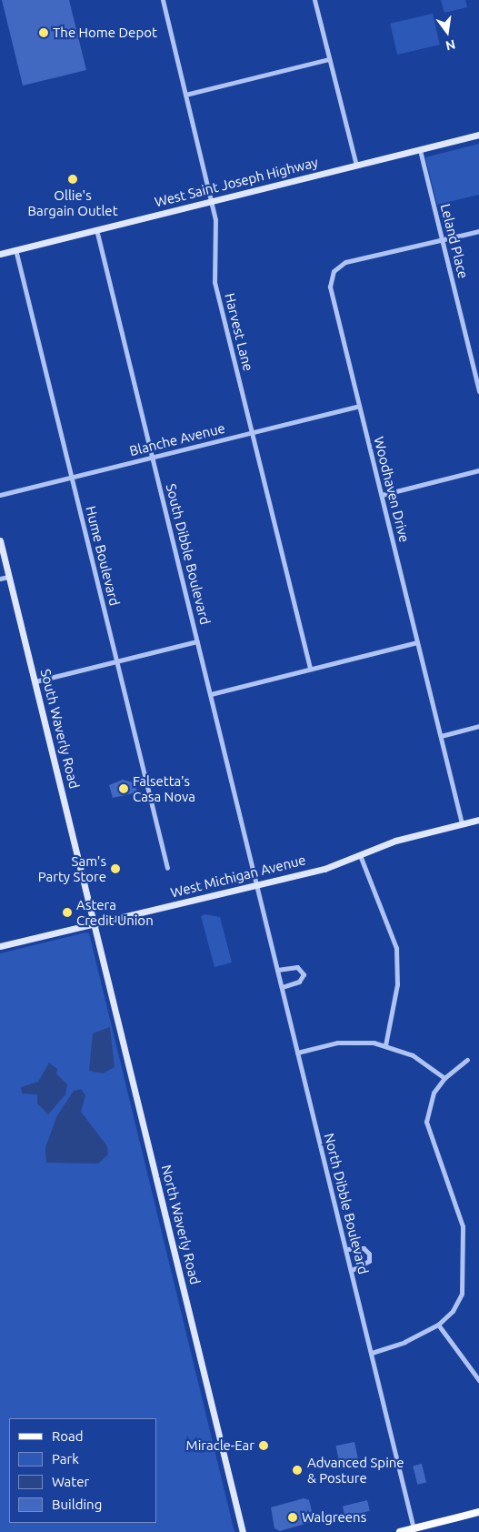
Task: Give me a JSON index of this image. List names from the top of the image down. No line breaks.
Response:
{"streets":{"main road":["West Saint Joseph Highway","South Waverly Road","West Michigan Avenue","North Waverly Road"],"street":["Leland Place","Harvest Lane","Blanche Avenue","Woodhaven Drive","South Dibble Boulevard","Hume Boulevard","North Dibble Boulevard"]},"crossings":[["West Saint Joseph Highway","Leland Place"],["West Saint Joseph Highway","Harvest Lane"],["West Saint Joseph Highway","South Dibble Boulevard"],["West Saint Joseph Highway","Hume Boulevard"],["Leland Place","Woodhaven Drive"],["Harvest Lane","Blanche Avenue"],["Blanche Avenue","Woodhaven Drive"],["Blanche Avenue","South Dibble Boulevard"],["Blanche Avenue","Hume Boulevard"],["Woodhaven Drive","West Michigan Avenue"],["South Dibble Boulevard","West Michigan Avenue"],["South Dibble Boulevard","North Dibble Boulevard"],["South Waverly Road","West Michigan Avenue"],["South Waverly Road","North Waverly Road"],["West Michigan Avenue","North Dibble Boulevard"],["West Michigan Avenue","North Waverly Road"]],"places":["The Home Depot","Ollie's Bargain Outlet","Falsetta's Casa Nova","Sam's Party Store","Astera Credit Union","Miracle-Ear","Advanced Spine & Posture","Walgreens"],"legend":["Road","Park","Water","Building"],"north":"bottom"}
